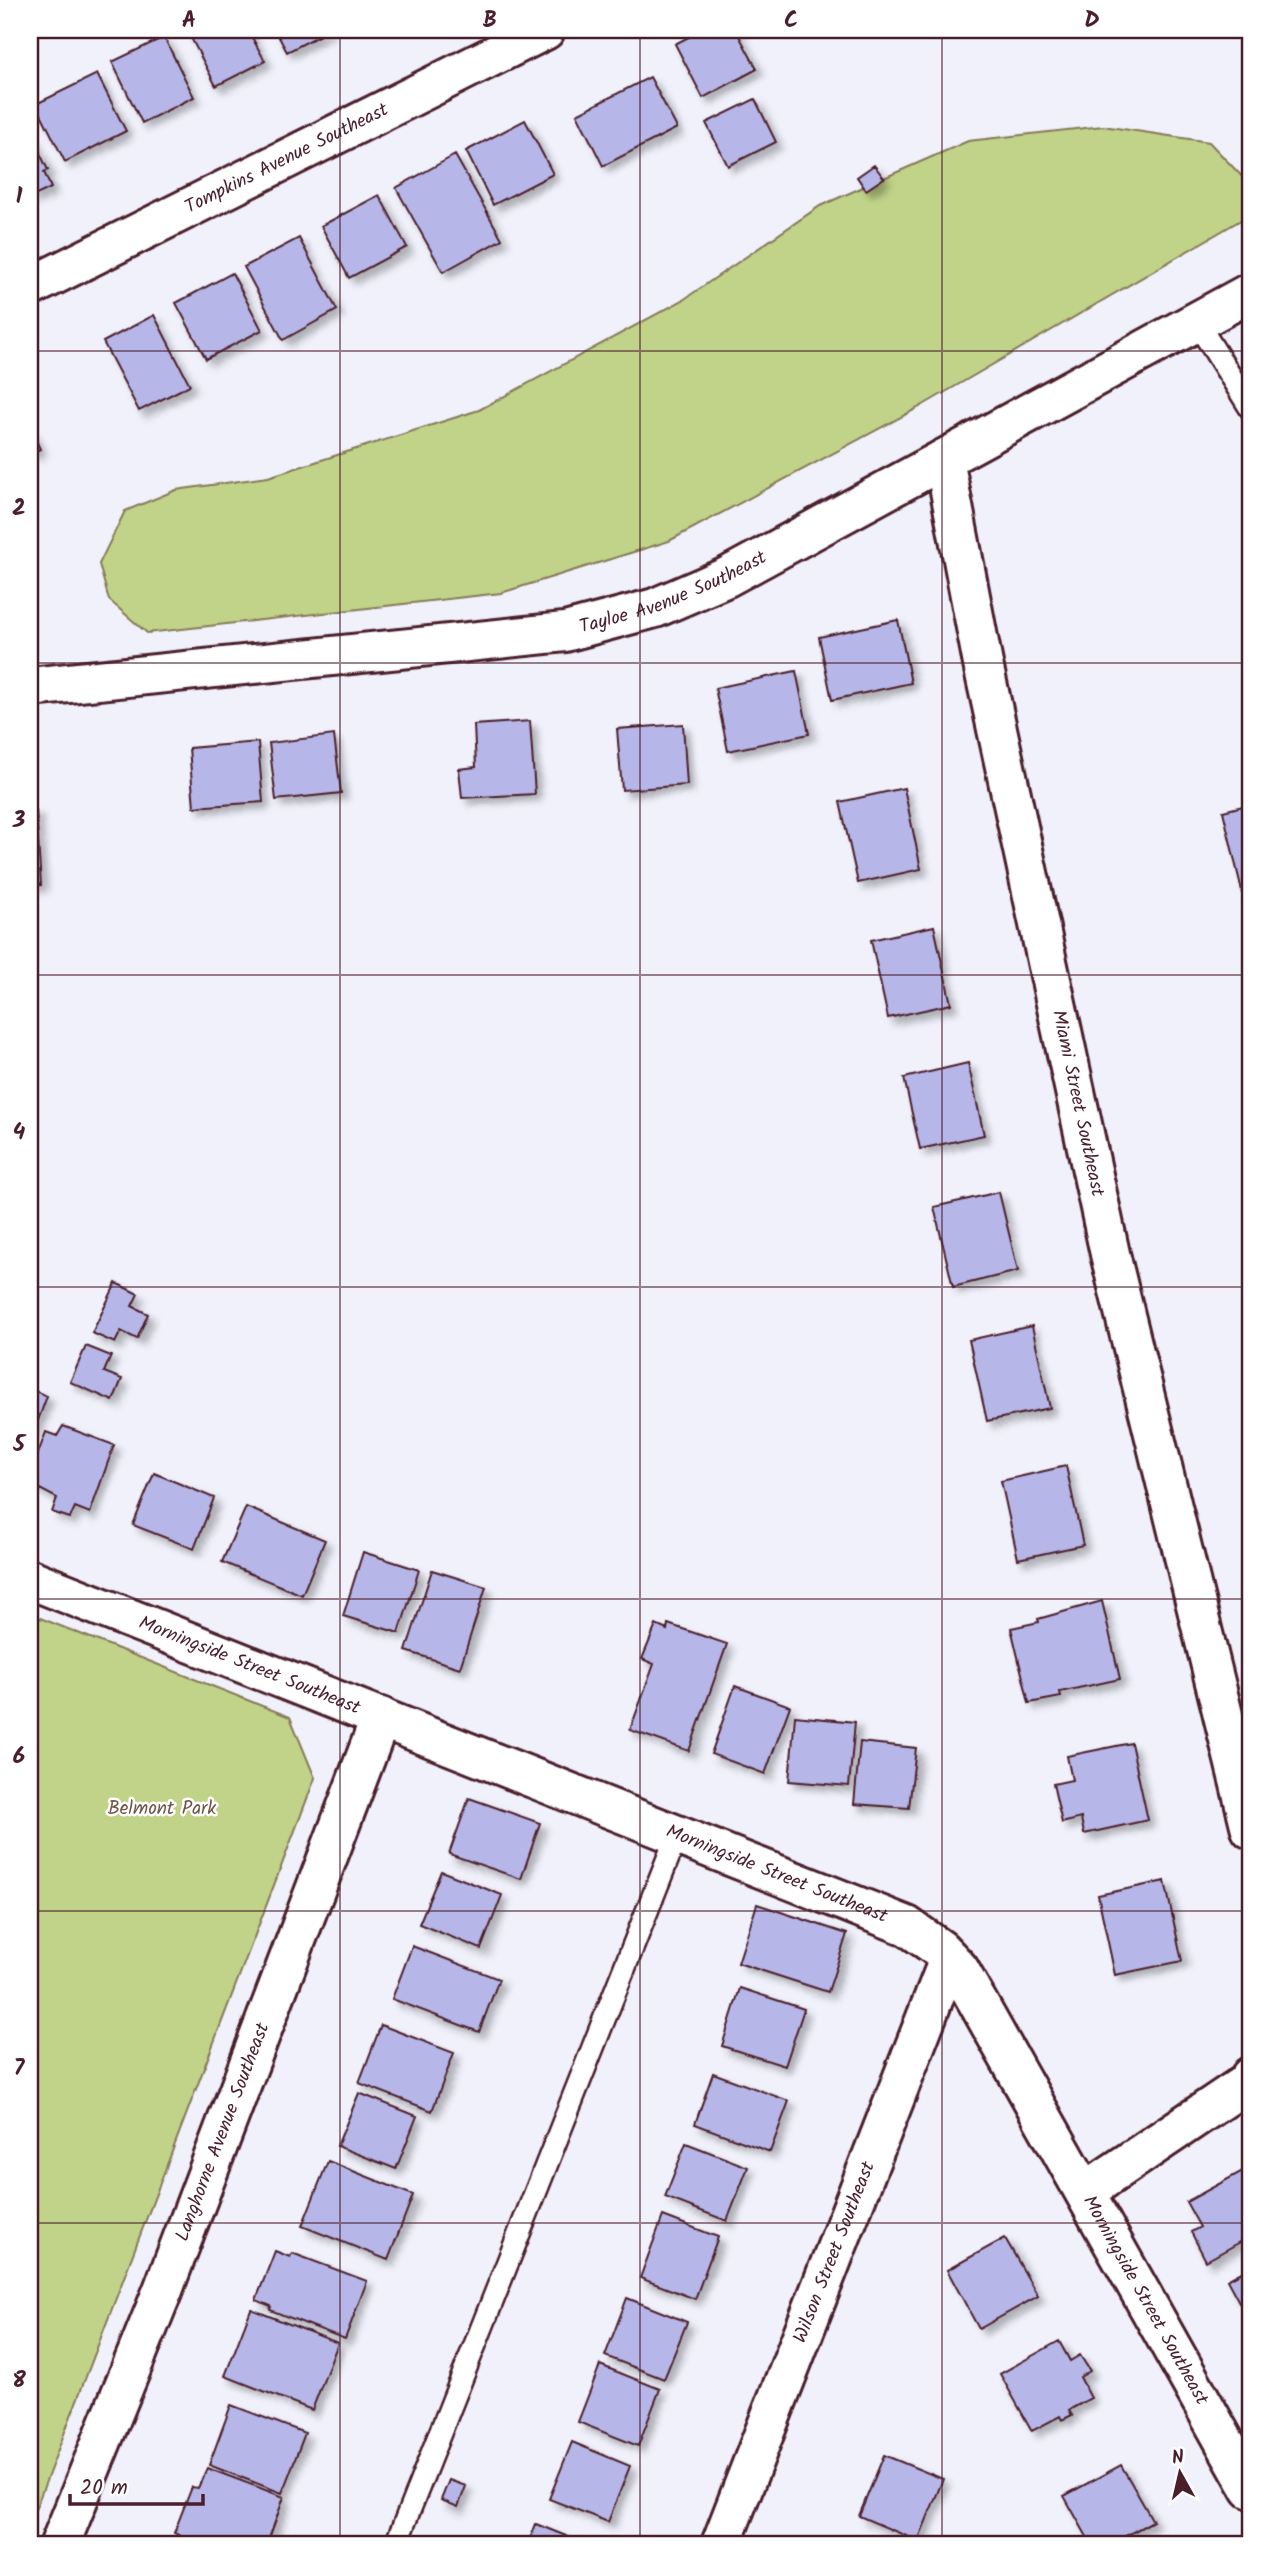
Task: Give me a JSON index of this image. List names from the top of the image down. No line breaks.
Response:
{"streets":{"street":["Tompkins Avenue Southeast","Tayloe Avenue Southeast","Miami Street Southeast","Morningside Street Southeast","Langhorne Avenue Southeast","Wilson Street Southeast"]},"crossings":[["Tayloe Avenue Southeast","Miami Street Southeast"],["Morningside Street Southeast","Langhorne Avenue Southeast"],["Morningside Street Southeast","Wilson Street Southeast"]],"parks":["Belmont Park"],"scale_bar":"20 m","north":"top","grid":{"columns":["A","B","C","D"],"rows":["1","2","3","4","5","6","7","8"]}}
